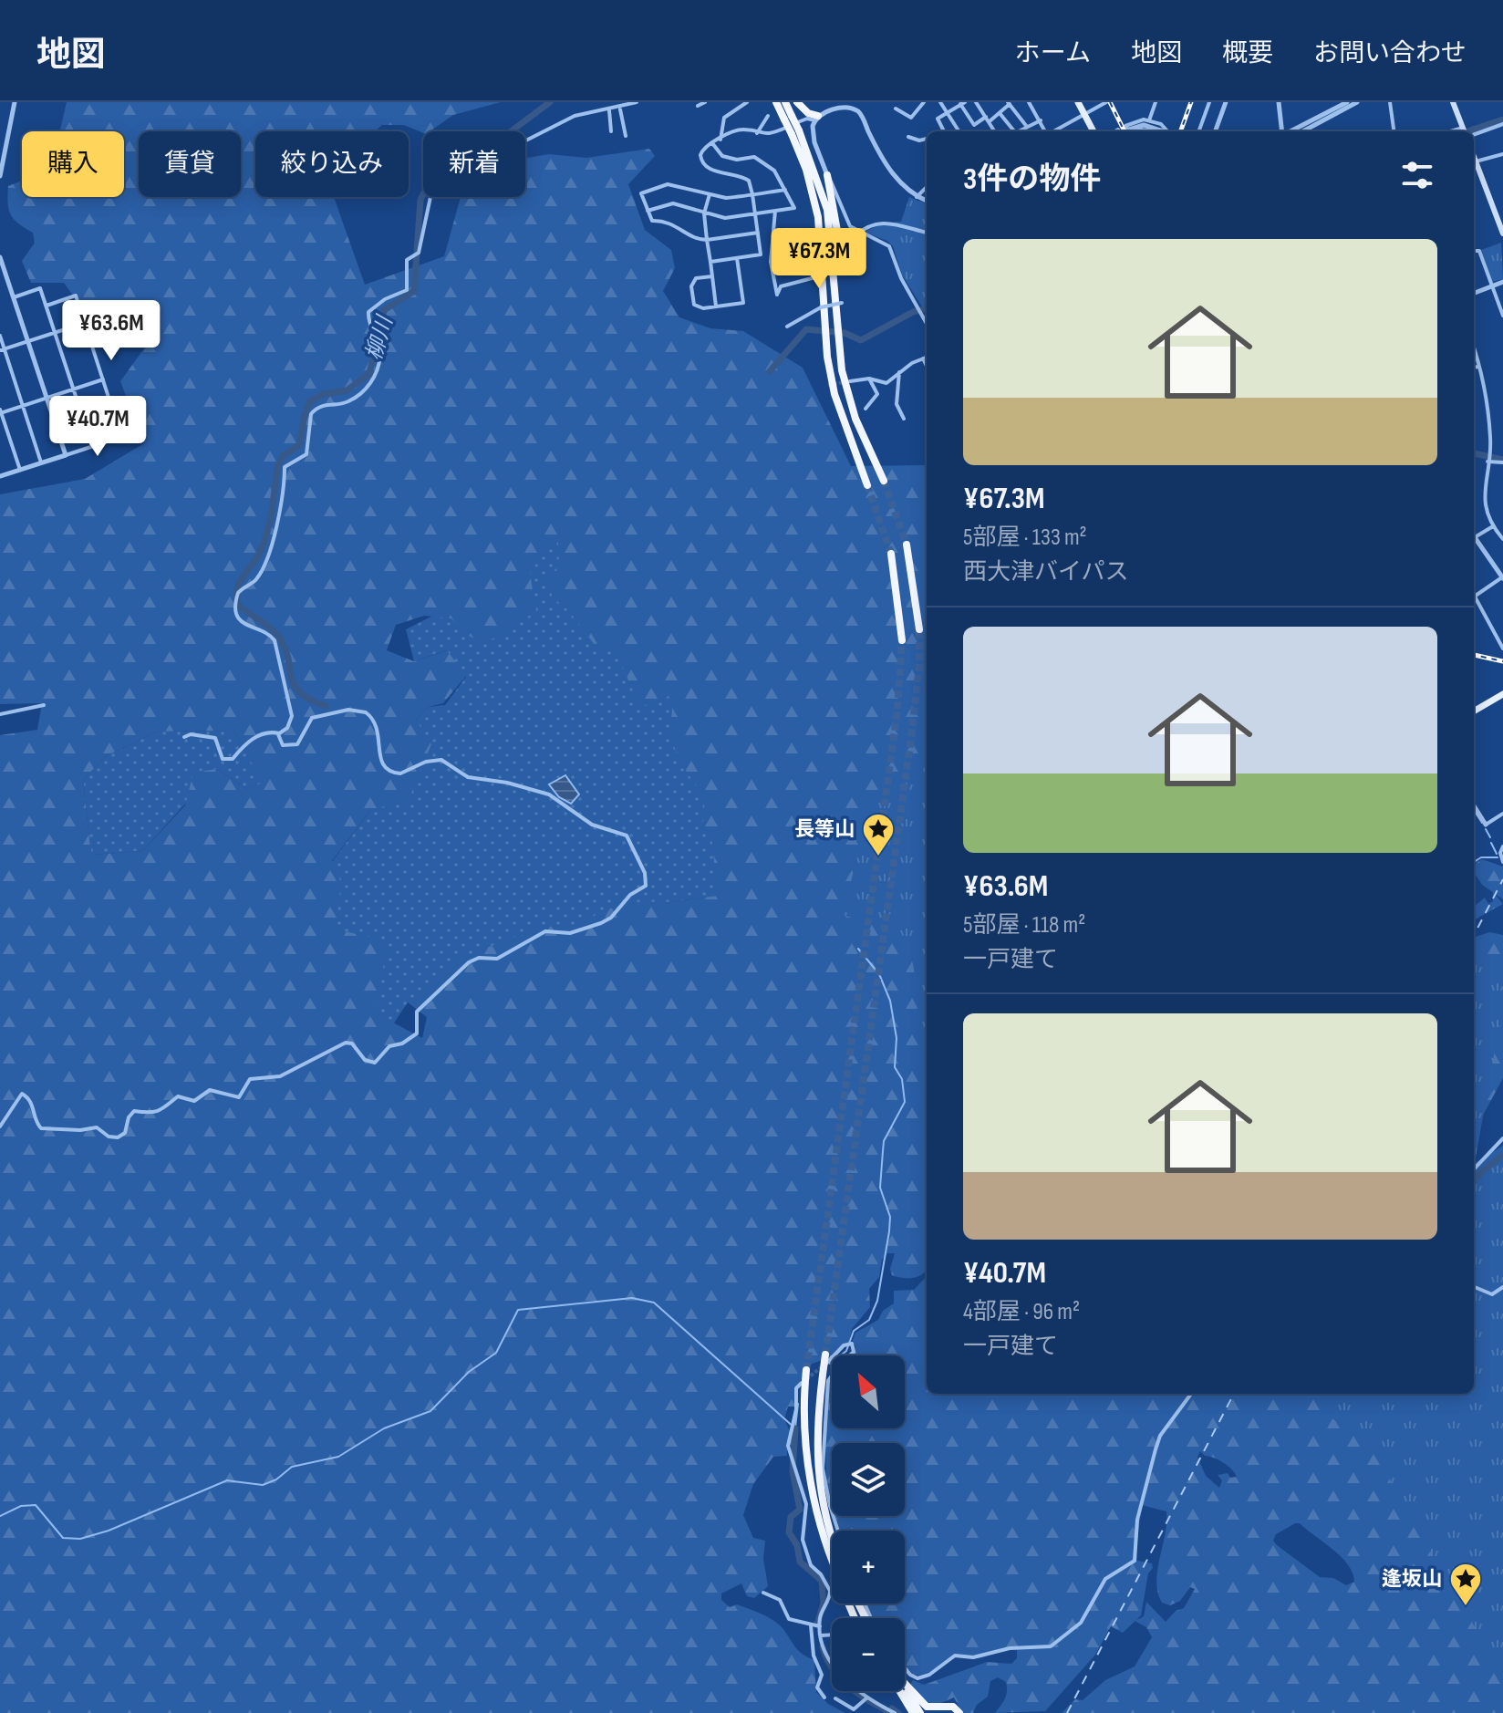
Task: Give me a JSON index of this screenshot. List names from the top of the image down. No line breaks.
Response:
{"water":["柳川"],"places":{"place":["長等山","逢坂山"]},"north":"top left","page":{"header":"地図","nav":["ホーム","地図","概要","お問い合わせ"],"chip":["購入","賃貸","絞り込み","新着"],"heading":"3件の物件","list":[{"name":"¥67.3M","note":"5部屋 · 133 m² · 西大津バイパス"},{"name":"¥63.6M","note":"5部屋 · 118 m² · 一戸建て"},{"name":"¥40.7M","note":"4部屋 · 96 m² · 一戸建て"}],"price":["¥67.3M","¥63.6M","¥40.7M"],"map_buttons":["+","−"]}}
